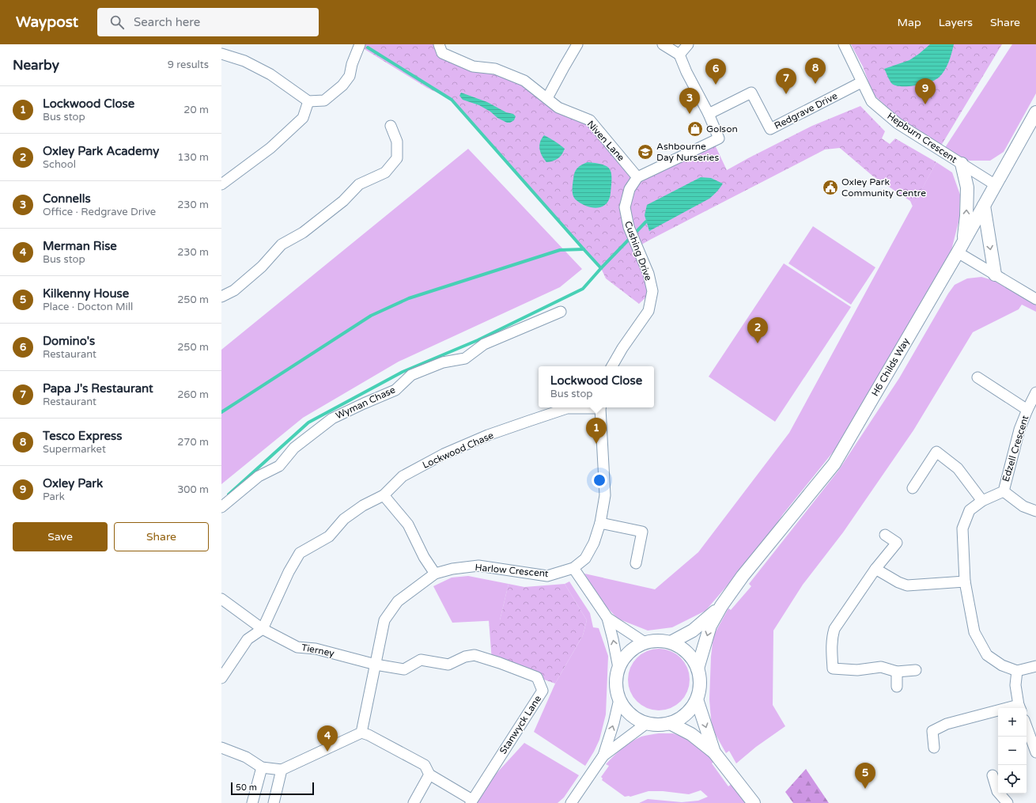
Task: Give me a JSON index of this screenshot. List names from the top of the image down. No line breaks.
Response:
{"streets":{"street":["Redgrave Drive","Hepburn Crescent","Niven Lane","Cushing Drive","H6 Childs Way","Wyman Chase","Edzell Crescent","Lockwood Chase","Harlow Crescent","Tierney","Stanwyck Lane"]},"crossings":[["Redgrave Drive","Hepburn Crescent"],["Hepburn Crescent","H6 Childs Way"],["Niven Lane","Cushing Drive"],["Lockwood Chase","Tierney"],["Harlow Crescent","Tierney"],["Harlow Crescent","Stanwyck Lane"],["Tierney","Stanwyck Lane"]],"places":{"shop":["Golson"],"school or university":["Ashbourne Day Nurseries"],"public building":["Oxley Park Community Centre"]},"scale_bar":"50 m","page":{"header":"Waypost","search":"Search here","nav":["Map","Layers","Share"],"heading":["Nearby","9 results"],"pins":["8","6","7","9","3","2","1","4","5"],"list":[{"mark":"1","name":"Lockwood Close","note":"Bus stop","value":"20 m"},{"mark":"2","name":"Oxley Park Academy","note":"School","value":"130 m"},{"mark":"3","name":"Connells","note":"Office · Redgrave Drive","value":"230 m"},{"mark":"4","name":"Merman Rise","note":"Bus stop","value":"230 m"},{"mark":"5","name":"Kilkenny House","note":"Place · Docton Mill","value":"250 m"},{"mark":"6","name":"Domino's","note":"Restaurant","value":"250 m"},{"mark":"7","name":"Papa J's Restaurant","note":"Restaurant","value":"260 m"},{"mark":"8","name":"Tesco Express","note":"Supermarket","value":"270 m"},{"mark":"9","name":"Oxley Park","note":"Park","value":"300 m"}],"popup":["Lockwood Close","Bus stop"],"buttons":["Save","Share"],"map_buttons":["+","−"],"scale":"50 m"}}
